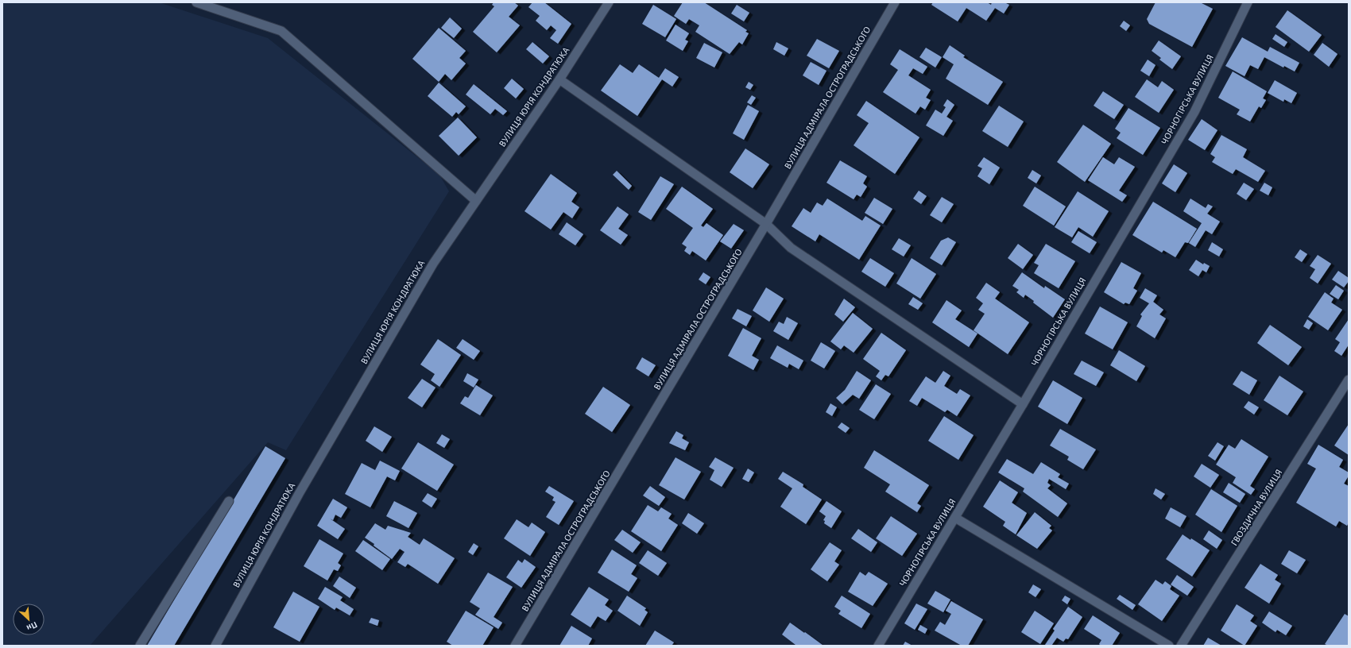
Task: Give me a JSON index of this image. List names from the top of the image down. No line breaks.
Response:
{"streets":{"street":["ВУЛИЦЯ ЮРІЯ КОНДРАТЮКА","ВУЛИЦЯ АДМІРАЛА ОСТРОГРАДСЬКОГО","ЧОРНОГІРСЬКА ВУЛИЦЯ","ГВОЗДИЧНА ВУЛИЦЯ"]},"north":"bottom right"}
